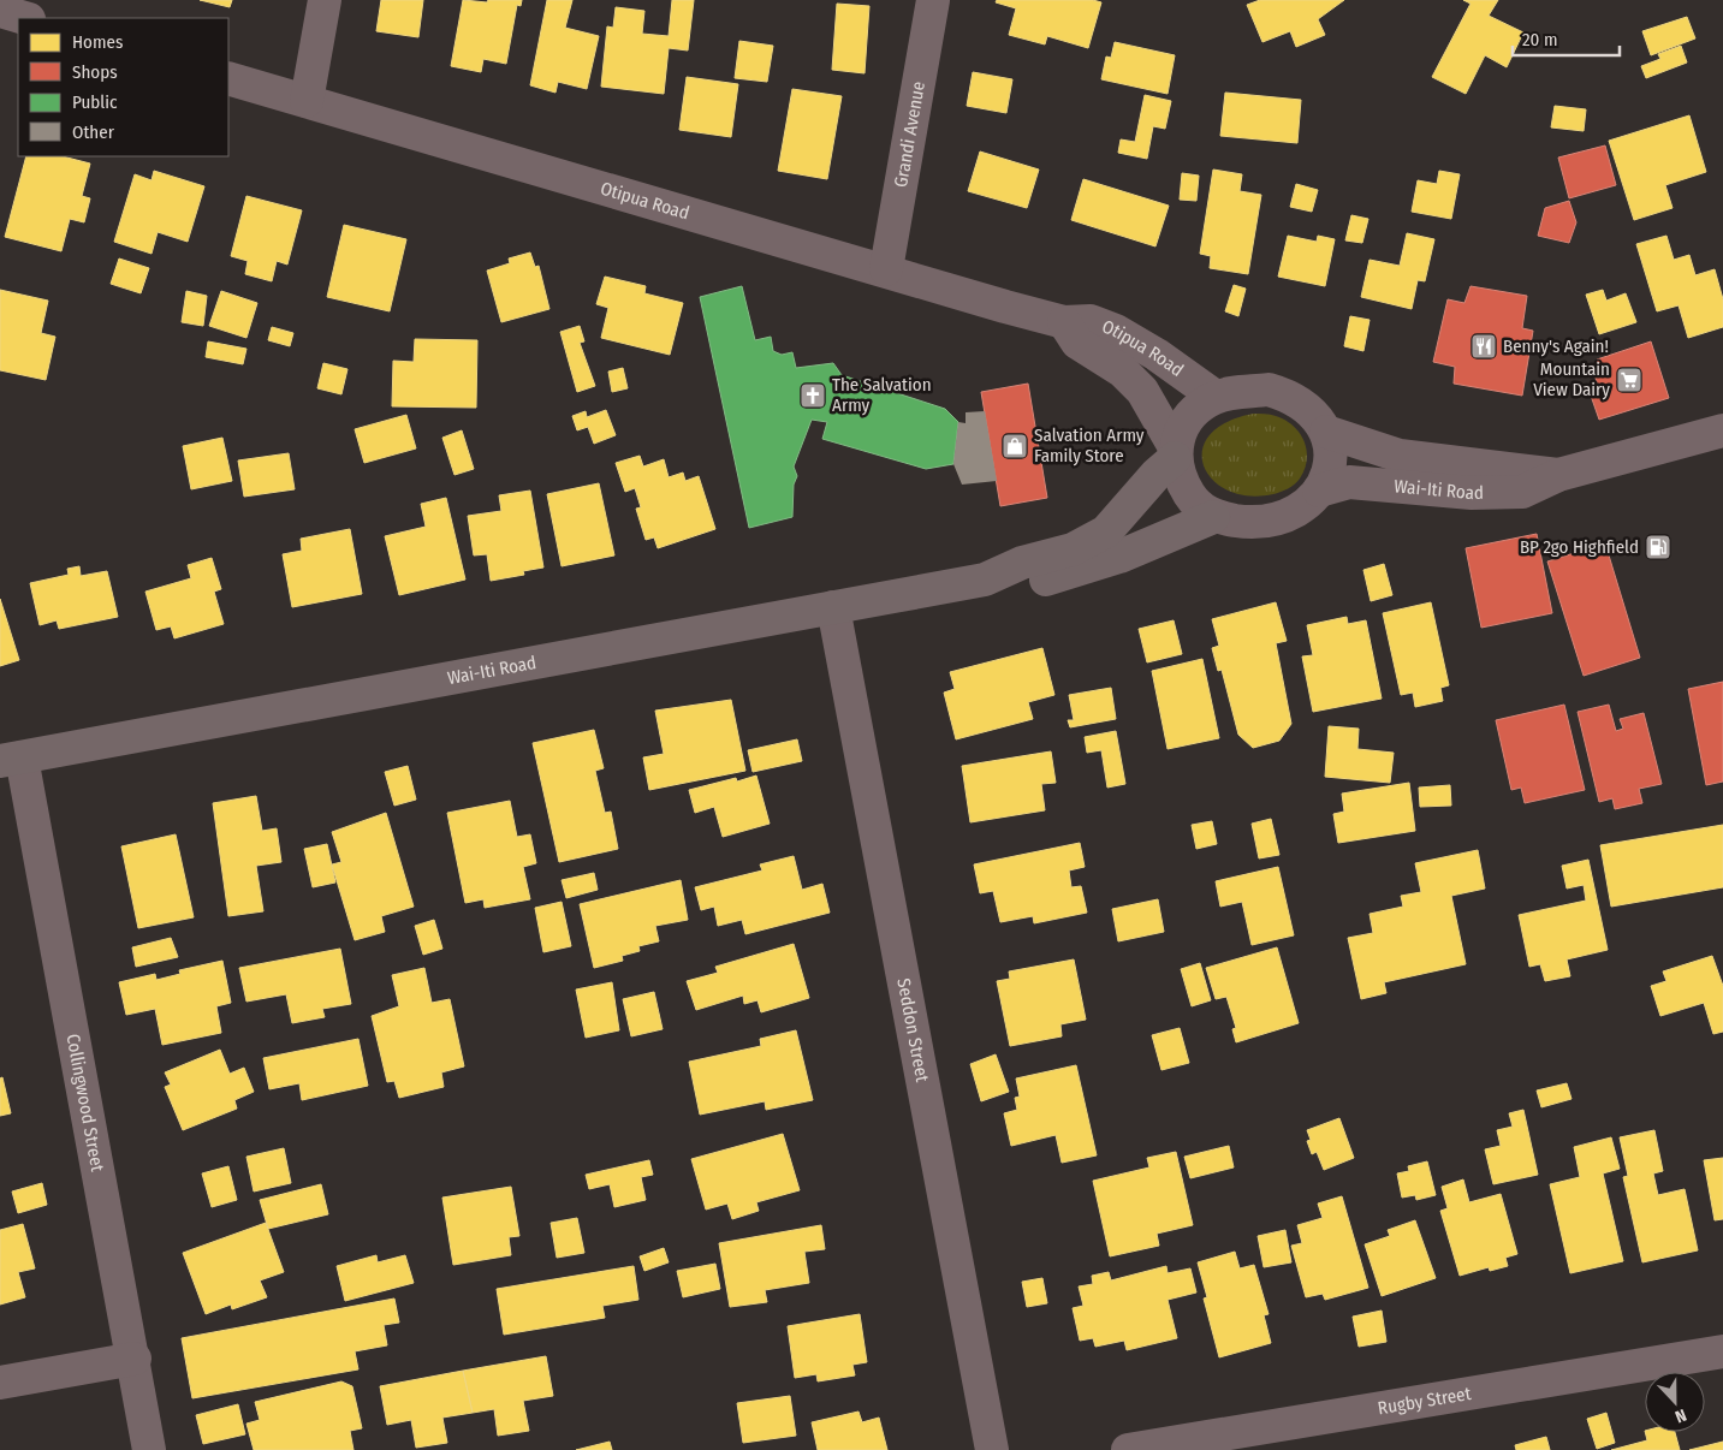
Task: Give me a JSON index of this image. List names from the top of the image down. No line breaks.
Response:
{"streets":{"main road":["Wai-Iti Road"],"street":["Grandi Avenue","Otipua Road","Seddon Street","Collingwood Street","Rugby Street"]},"crossings":[["Grandi Avenue","Otipua Road"],["Otipua Road","Wai-Iti Road"],["Wai-Iti Road","Seddon Street"],["Wai-Iti Road","Collingwood Street"]],"places":{"restaurant":["Benny's Again!"],"supermarket":["Mountain View Dairy"],"church":["The Salvation Army"],"shop":["Salvation Army Family Store"],"fuel station":["BP 2go Highfield"]},"legend":["Homes","Shops","Public","Other"],"scale_bar":"20 m","north":"bottom"}
